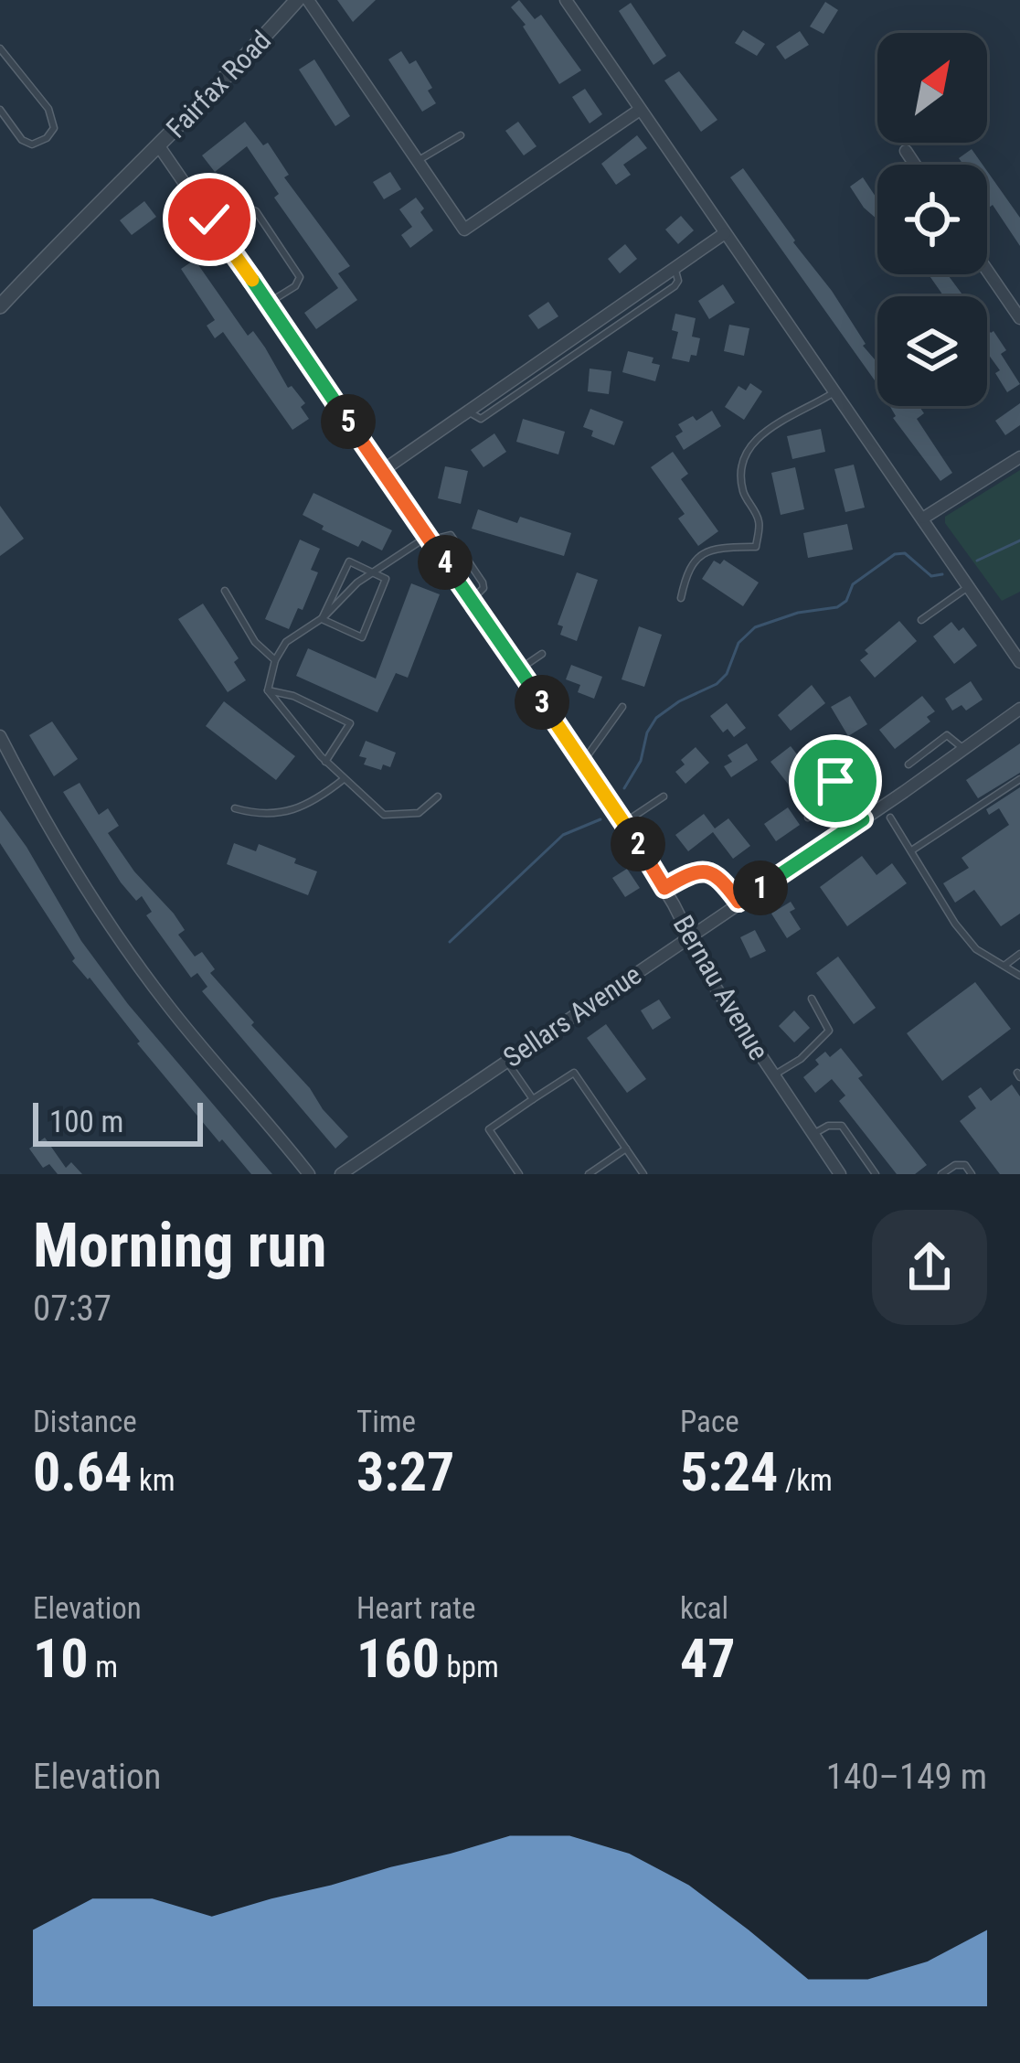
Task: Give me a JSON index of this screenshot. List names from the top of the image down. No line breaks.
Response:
{"streets":{"street":["Fairfax Road","Bernau Avenue","Sellars Avenue"]},"crossings":[["Fairfax Road","Bernau Avenue"],["Bernau Avenue","Sellars Avenue"]],"scale_bar":"100 m","north":"top right","page":{"pins":["5","4","3","2","1"],"scale":"100 m","heading":["Morning run","07:37"],"stats":[["Distance","0.64 km"],["Time","3:27"],["Pace","5:24 /km"],["Elevation","10 m"],["Heart rate","160 bpm"],["kcal","47"]],"chart":["Elevation","140–149 m"]}}
